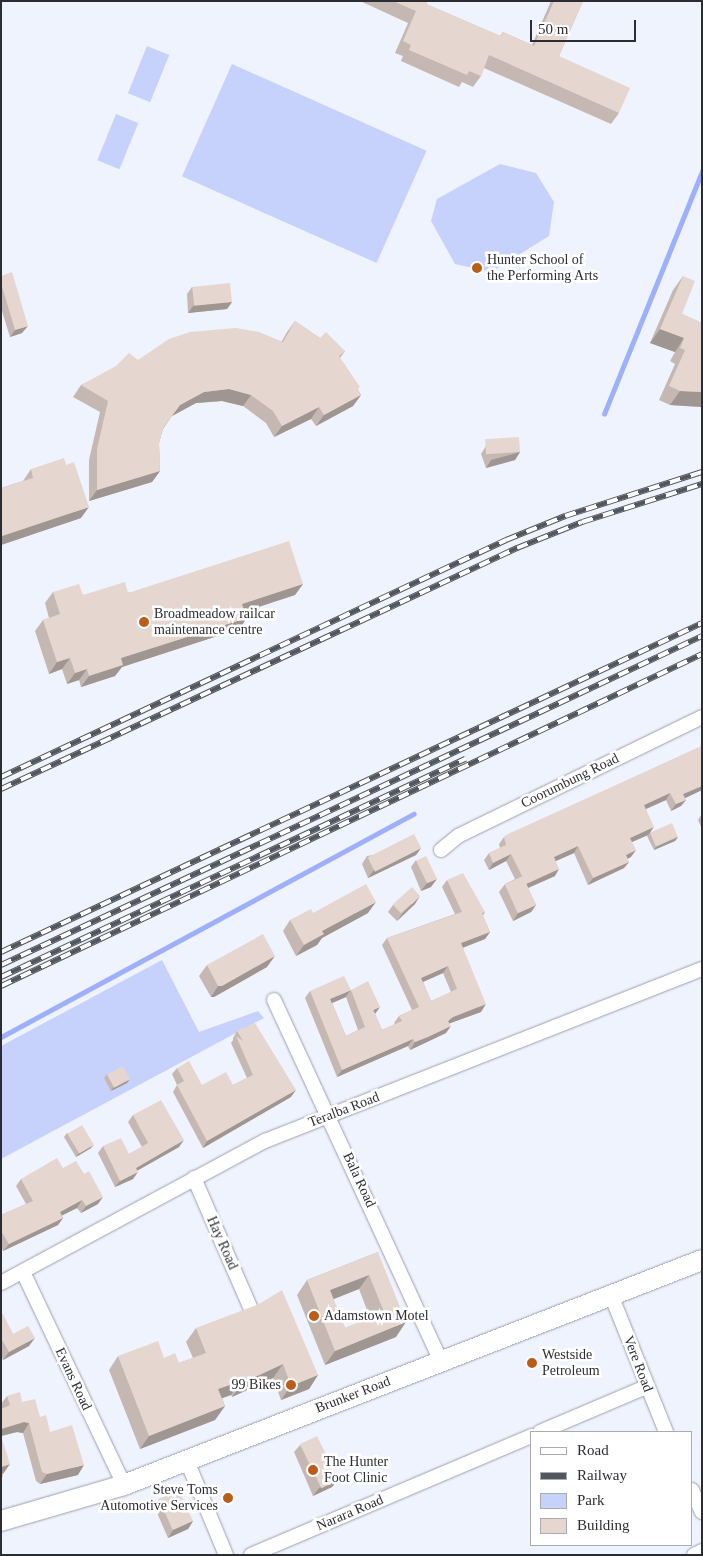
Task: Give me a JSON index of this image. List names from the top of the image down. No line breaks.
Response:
{"streets":{"main road":["Brunker Road"],"street":["Coorumbung Road","Teralba Road","Bala Road","Hay Road","Vere Road","Evans Road","Narara Road"]},"crossings":[["Teralba Road","Bala Road"],["Teralba Road","Hay Road"],["Teralba Road","Evans Road"],["Bala Road","Brunker Road"],["Vere Road","Brunker Road"],["Evans Road","Brunker Road"]],"places":["Hunter School of the Performing Arts","Broadmeadow railcar maintenance centre","Adamstown Motel","Westside Petroleum","99 Bikes","The Hunter Foot Clinic","Steve Toms Automotive Services"],"legend":["Road","Railway","Park","Building"],"scale_bar":"50 m"}
